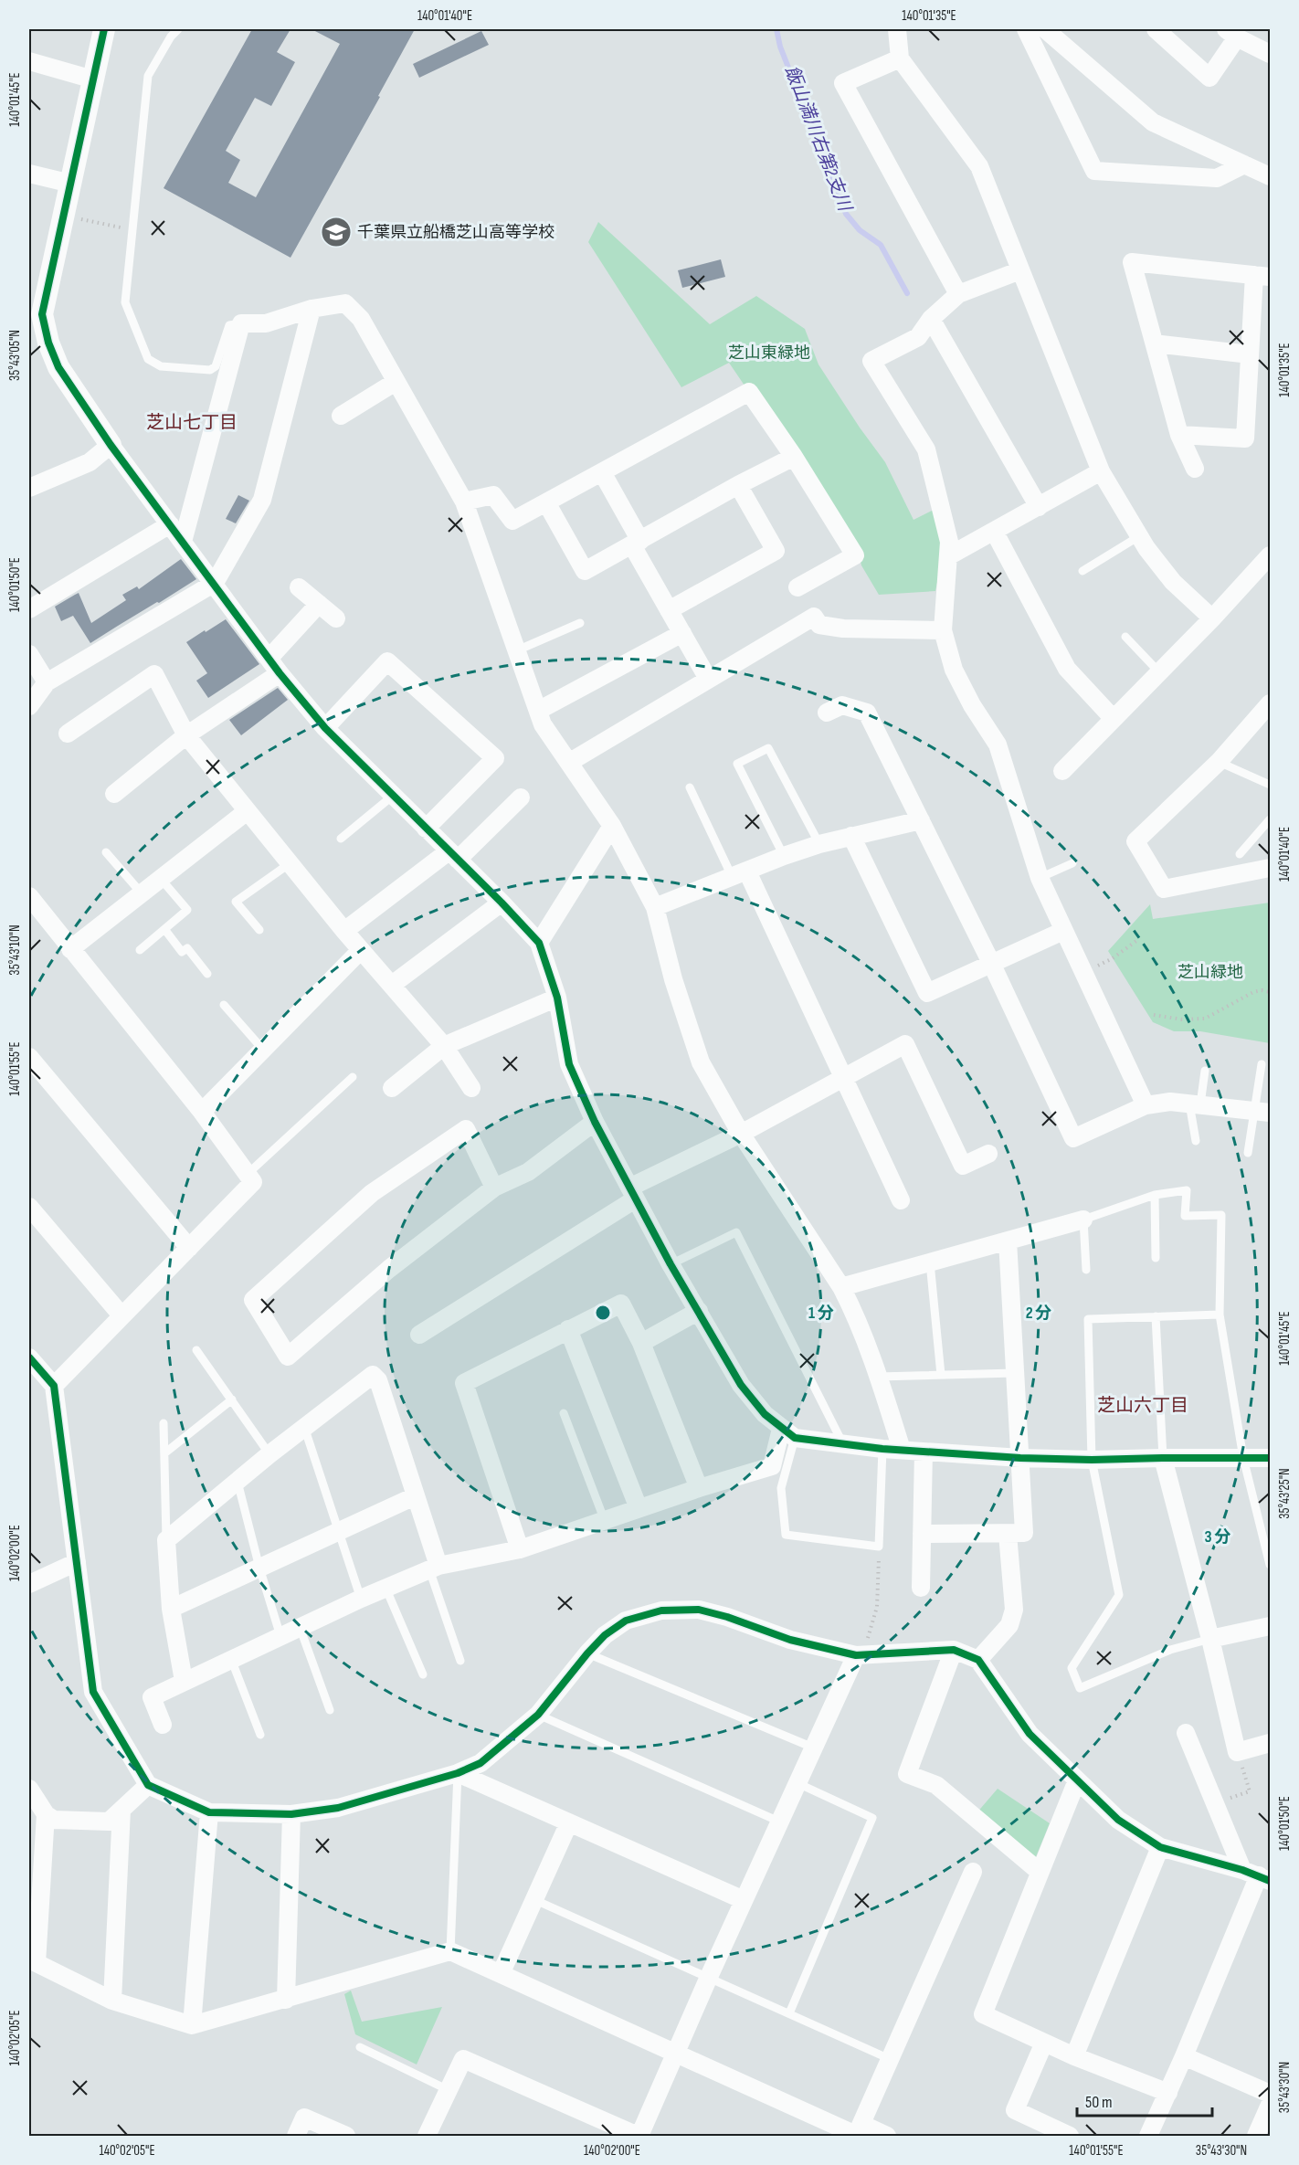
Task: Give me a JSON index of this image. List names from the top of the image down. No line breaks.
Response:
{"districts":["芝山七丁目","芝山六丁目"],"water":["飯山満川右第2支川"],"parks":["芝山東緑地","芝山緑地"],"places":{"school or university":["千葉県立船橋芝山高等学校"]},"scale_bar":"50 m","coordinates":["140°01'40\"E","140°01'35\"E","140°01'45\"E","35°43'05\"N","140°01'50\"E","35°43'10\"N","140°01'55\"E","35°43'25\"N","140°02'00\"E","140°02'05\"E","35°43'30\"N"],"rings":["1 分","2 分","3 分"]}
